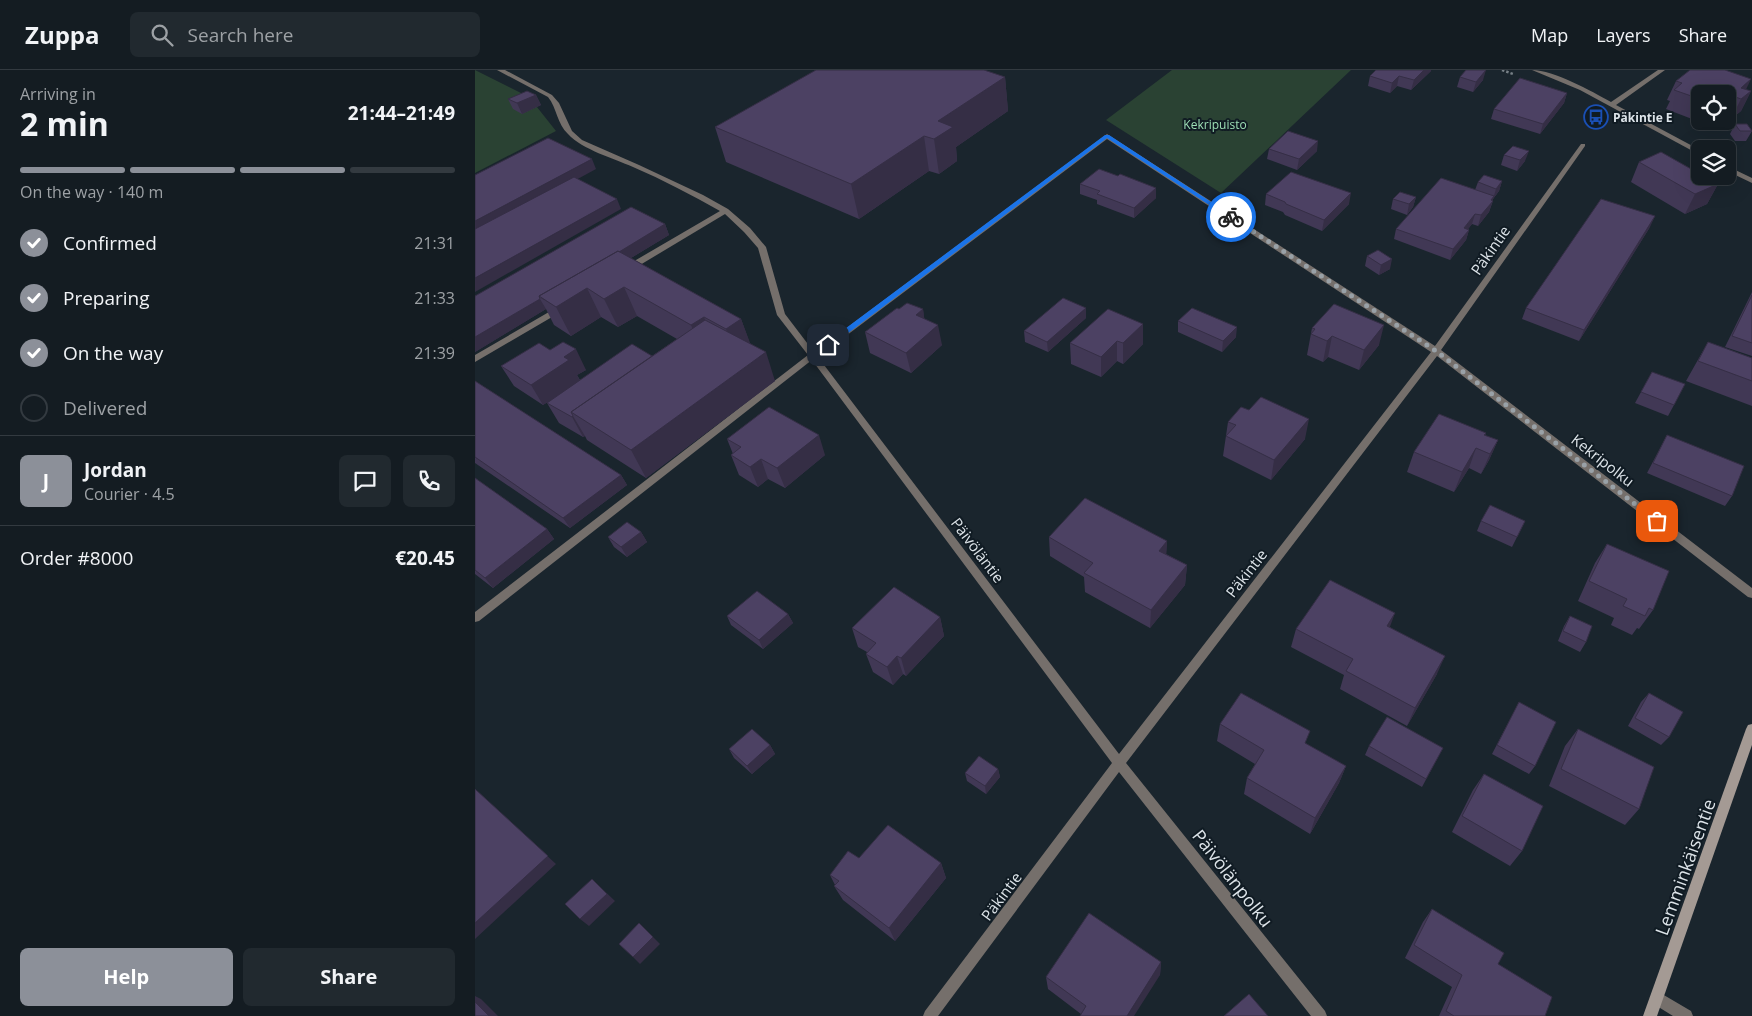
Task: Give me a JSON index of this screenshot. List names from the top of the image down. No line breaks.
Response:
{"streets":{"street":["Päkintie","Kekripolku","Päivöläntie","Lemminkäisentie","Päivölänpolku"]},"crossings":[["Päkintie","Kekripolku"],["Päkintie","Päivöläntie"],["Päkintie","Päivölänpolku"],["Kekripolku","Päivöläntie"],["Päivöläntie","Päivölänpolku"]],"parks":["Kekripuisto"],"places":{"bus stop":["Päkintie E"]},"page":{"header":"Zuppa","search":"Search here","nav":["Map","Layers","Share"],"heading":["2 min","Arriving in","21:44–21:49"],"panel":["Jordan","Courier · 4.5","Order #8000","€20.45"],"bar":"On the way · 140 m","list":[["Confirmed","21:31"],["Preparing","21:33"],["On the way","21:39"],"Delivered"],"round":"J","buttons":["Help","Share"]}}
